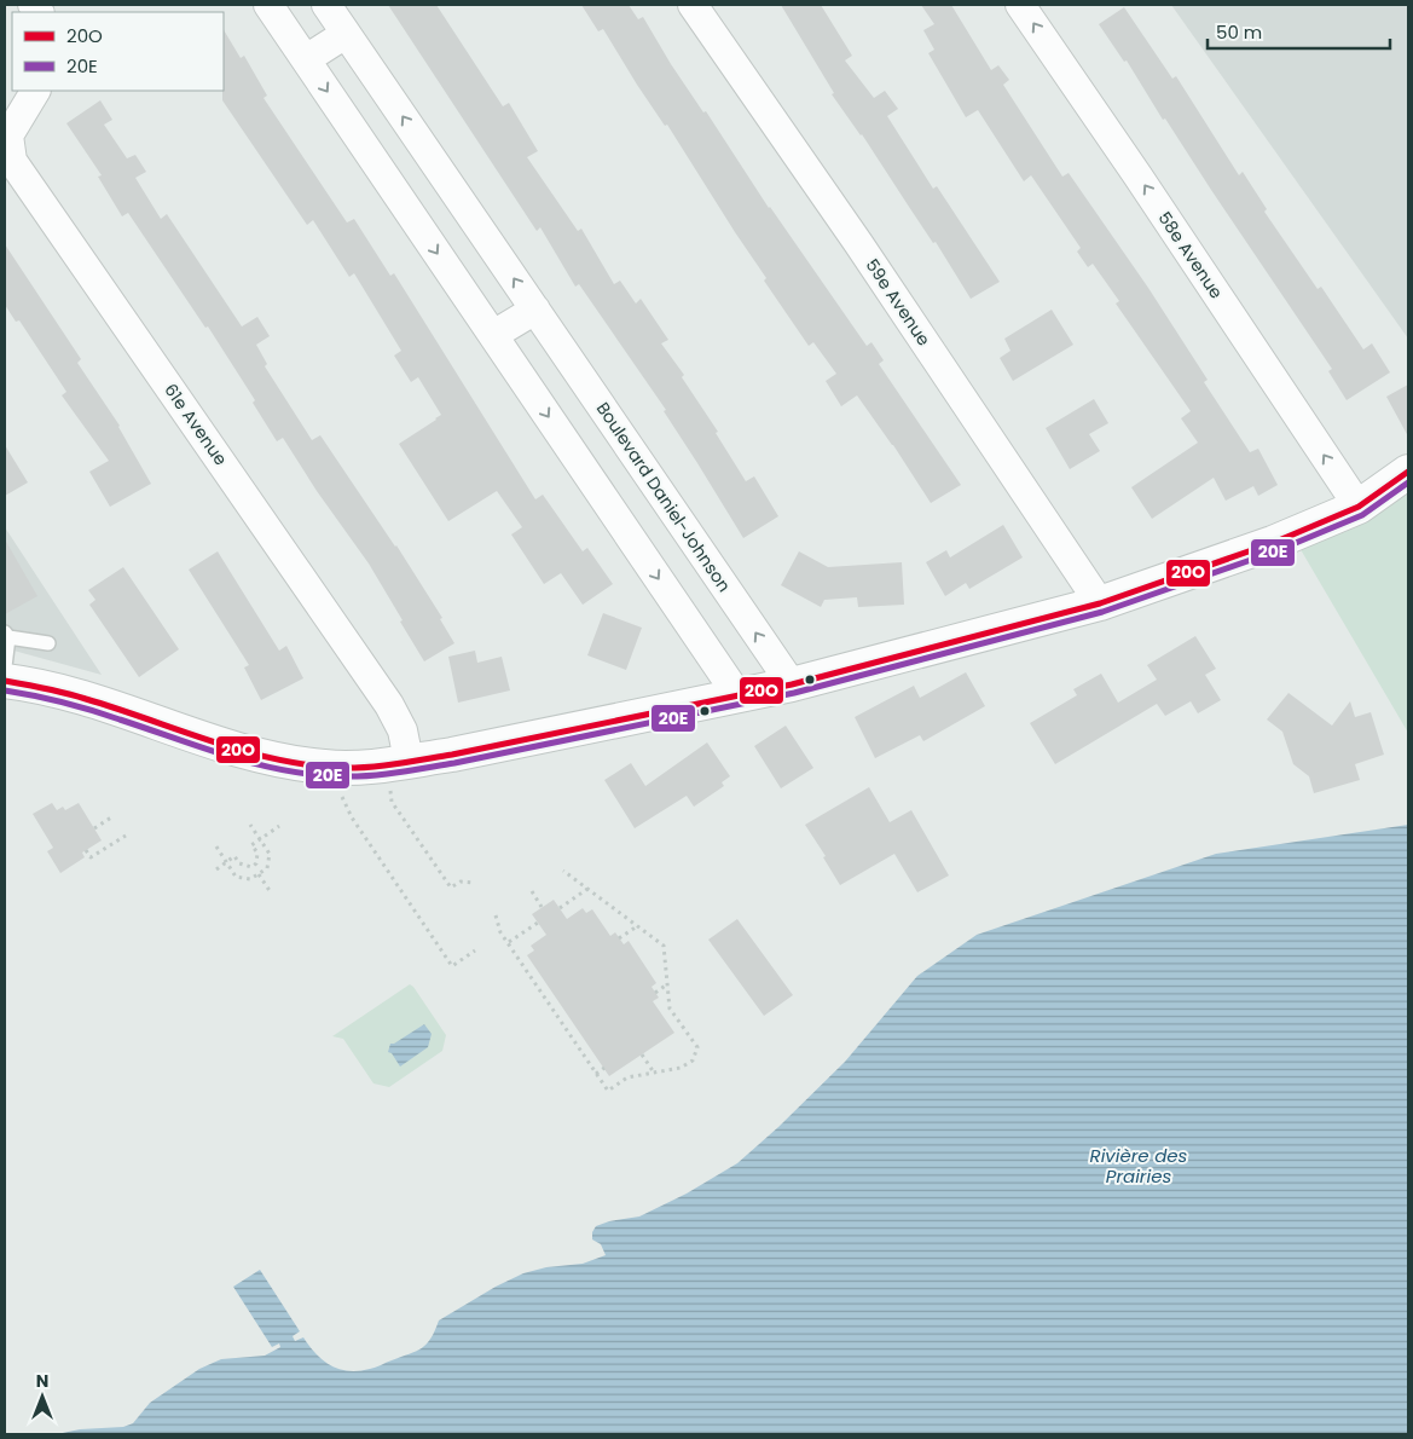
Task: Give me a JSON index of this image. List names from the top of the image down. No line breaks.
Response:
{"streets":{"street":["58e Avenue","59e Avenue","61e Avenue","Boulevard Daniel-Johnson"]},"one_way":["58e Avenue"],"water":["Rivière des Prairies"],"lines":["transit line 20O","transit line 20E"],"legend":["20O","20E"],"scale_bar":"50 m","north":"top"}
